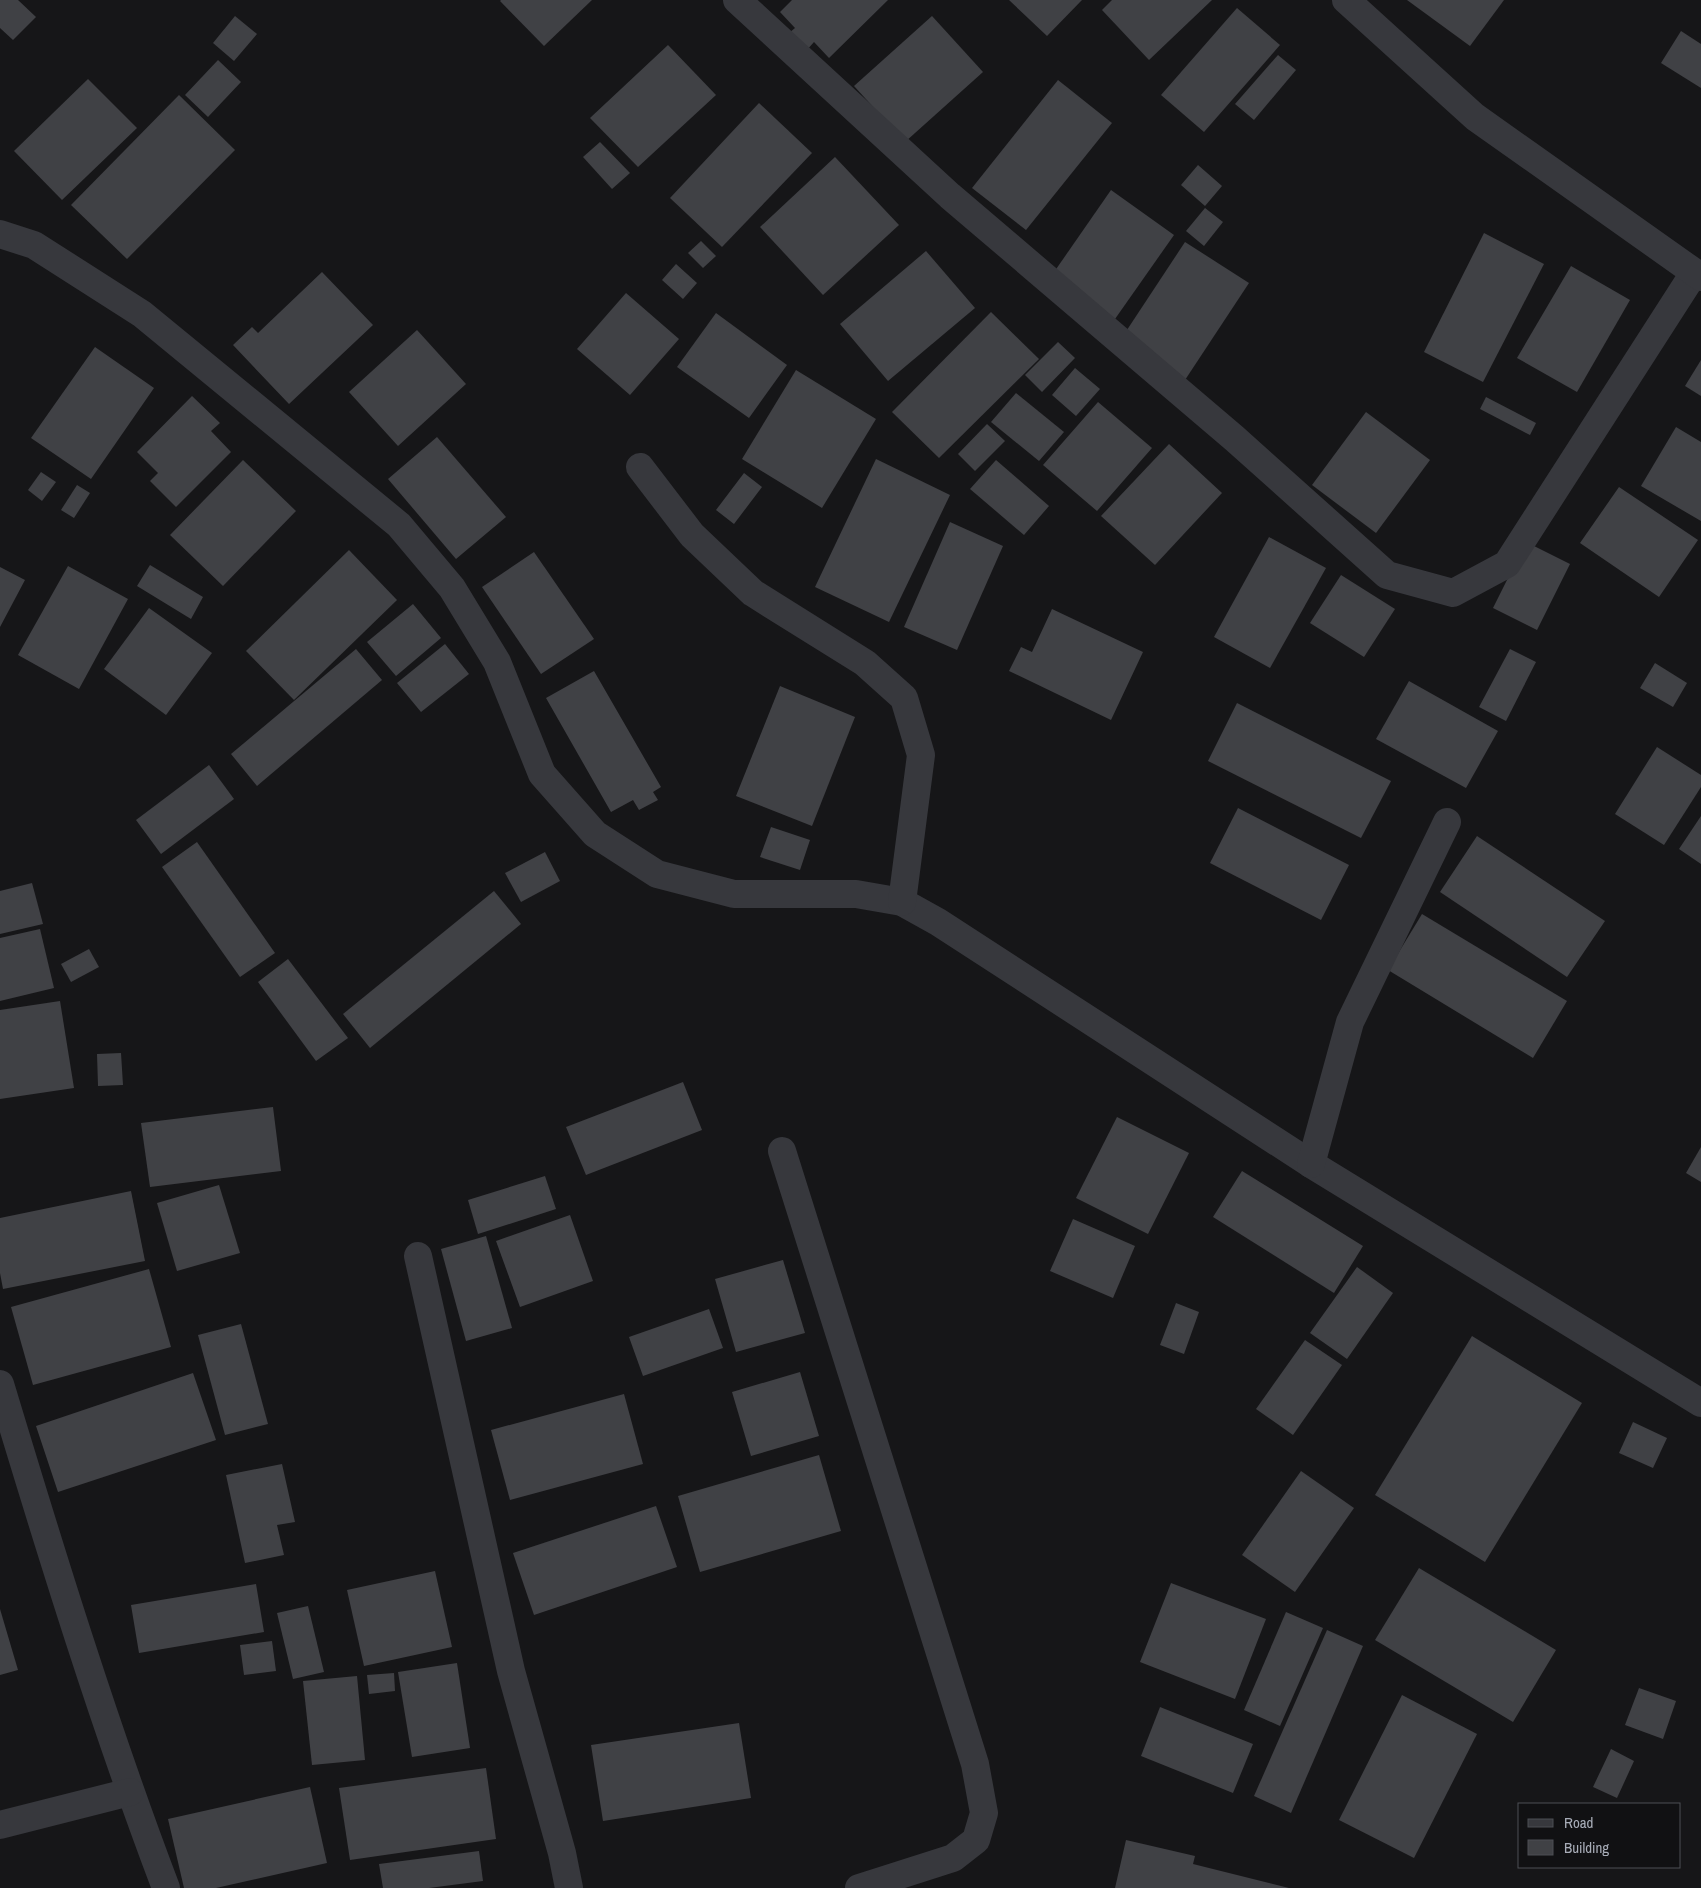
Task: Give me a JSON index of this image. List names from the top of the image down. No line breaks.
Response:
{"legend":["Road","Building"]}
